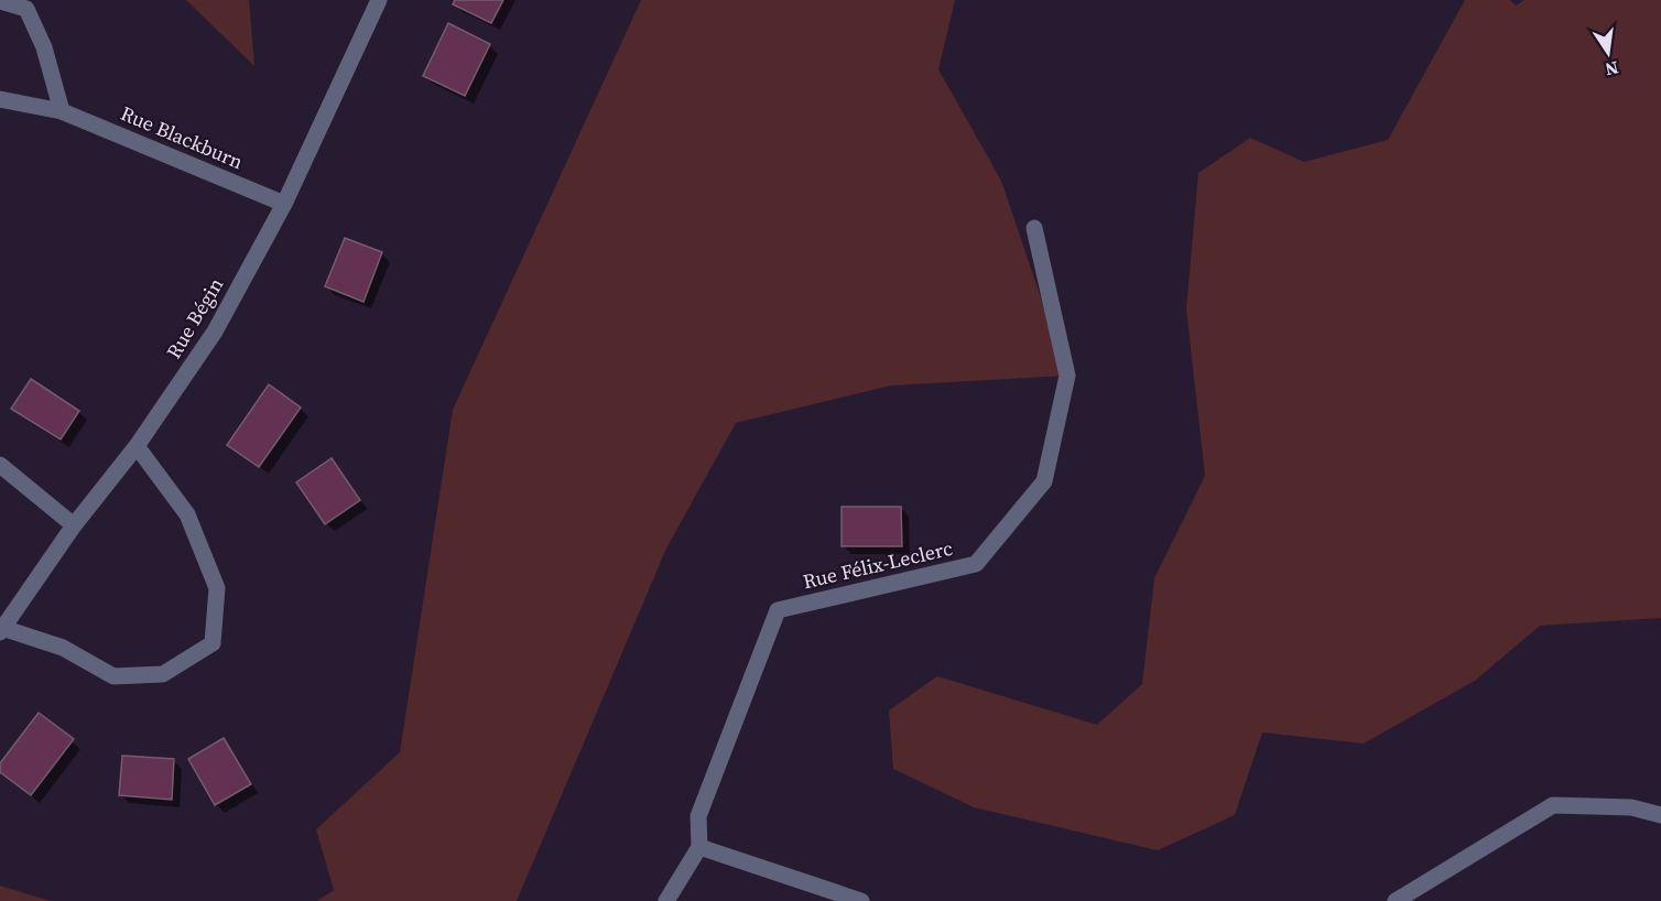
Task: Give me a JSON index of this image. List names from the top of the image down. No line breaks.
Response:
{"streets":{"street":["Rue Blackburn","Rue Bégin","Rue Félix-Leclerc"]},"crossings":[["Rue Blackburn","Rue Bégin"]],"north":"bottom"}
